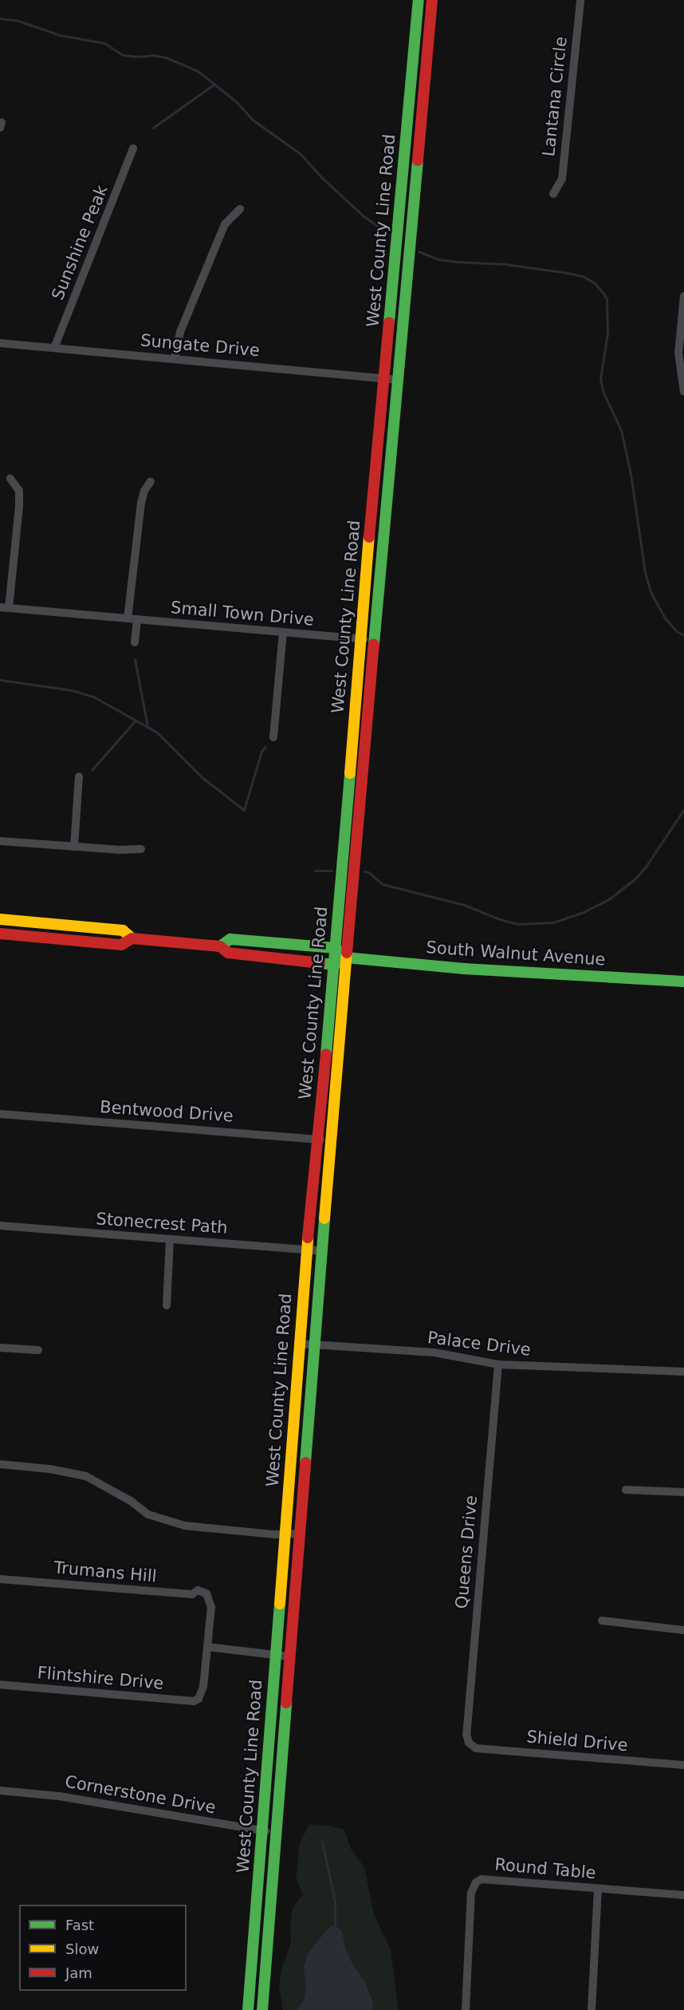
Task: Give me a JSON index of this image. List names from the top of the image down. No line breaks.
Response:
{"streets":{"main road":["West County Line Road","South Walnut Avenue"],"street":["Lantana Circle","Sunshine Peak","Sungate Drive","Small Town Drive","Bentwood Drive","Stonecrest Path","Palace Drive","Queens Drive","Trumans Hill","Flintshire Drive","Shield Drive","Cornerstone Drive","Round Table"]},"crossings":[["West County Line Road","Sungate Drive"],["West County Line Road","Small Town Drive"],["West County Line Road","South Walnut Avenue"],["West County Line Road","Bentwood Drive"],["West County Line Road","Stonecrest Path"],["West County Line Road","Palace Drive"],["West County Line Road","Cornerstone Drive"],["Sunshine Peak","Sungate Drive"],["Palace Drive","Queens Drive"],["Queens Drive","Shield Drive"],["Trumans Hill","Flintshire Drive"]],"legend":["Fast","Slow","Jam"]}
